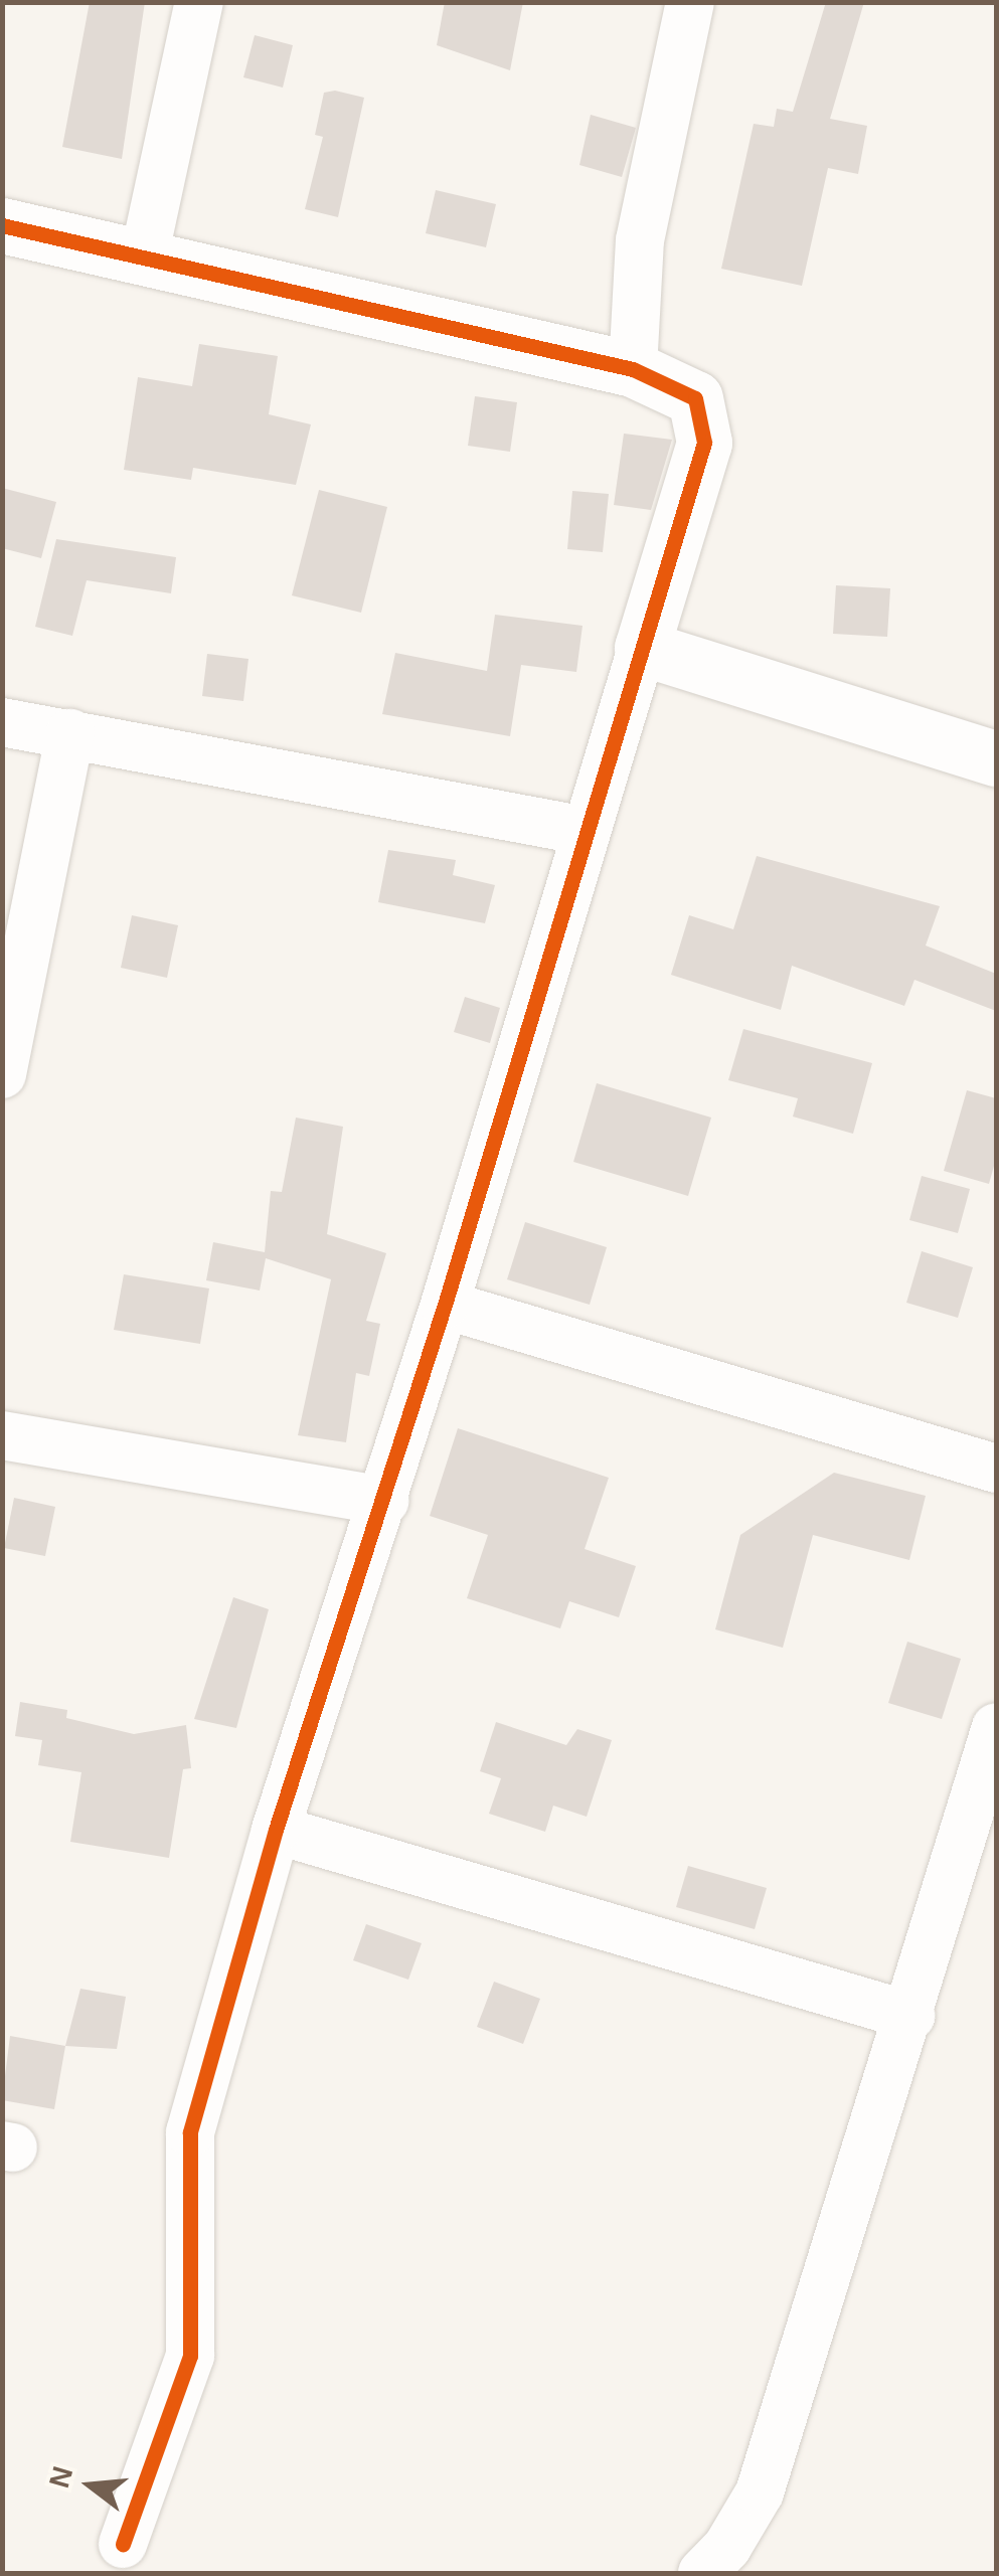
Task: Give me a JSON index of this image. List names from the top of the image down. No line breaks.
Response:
{"north":"left"}
